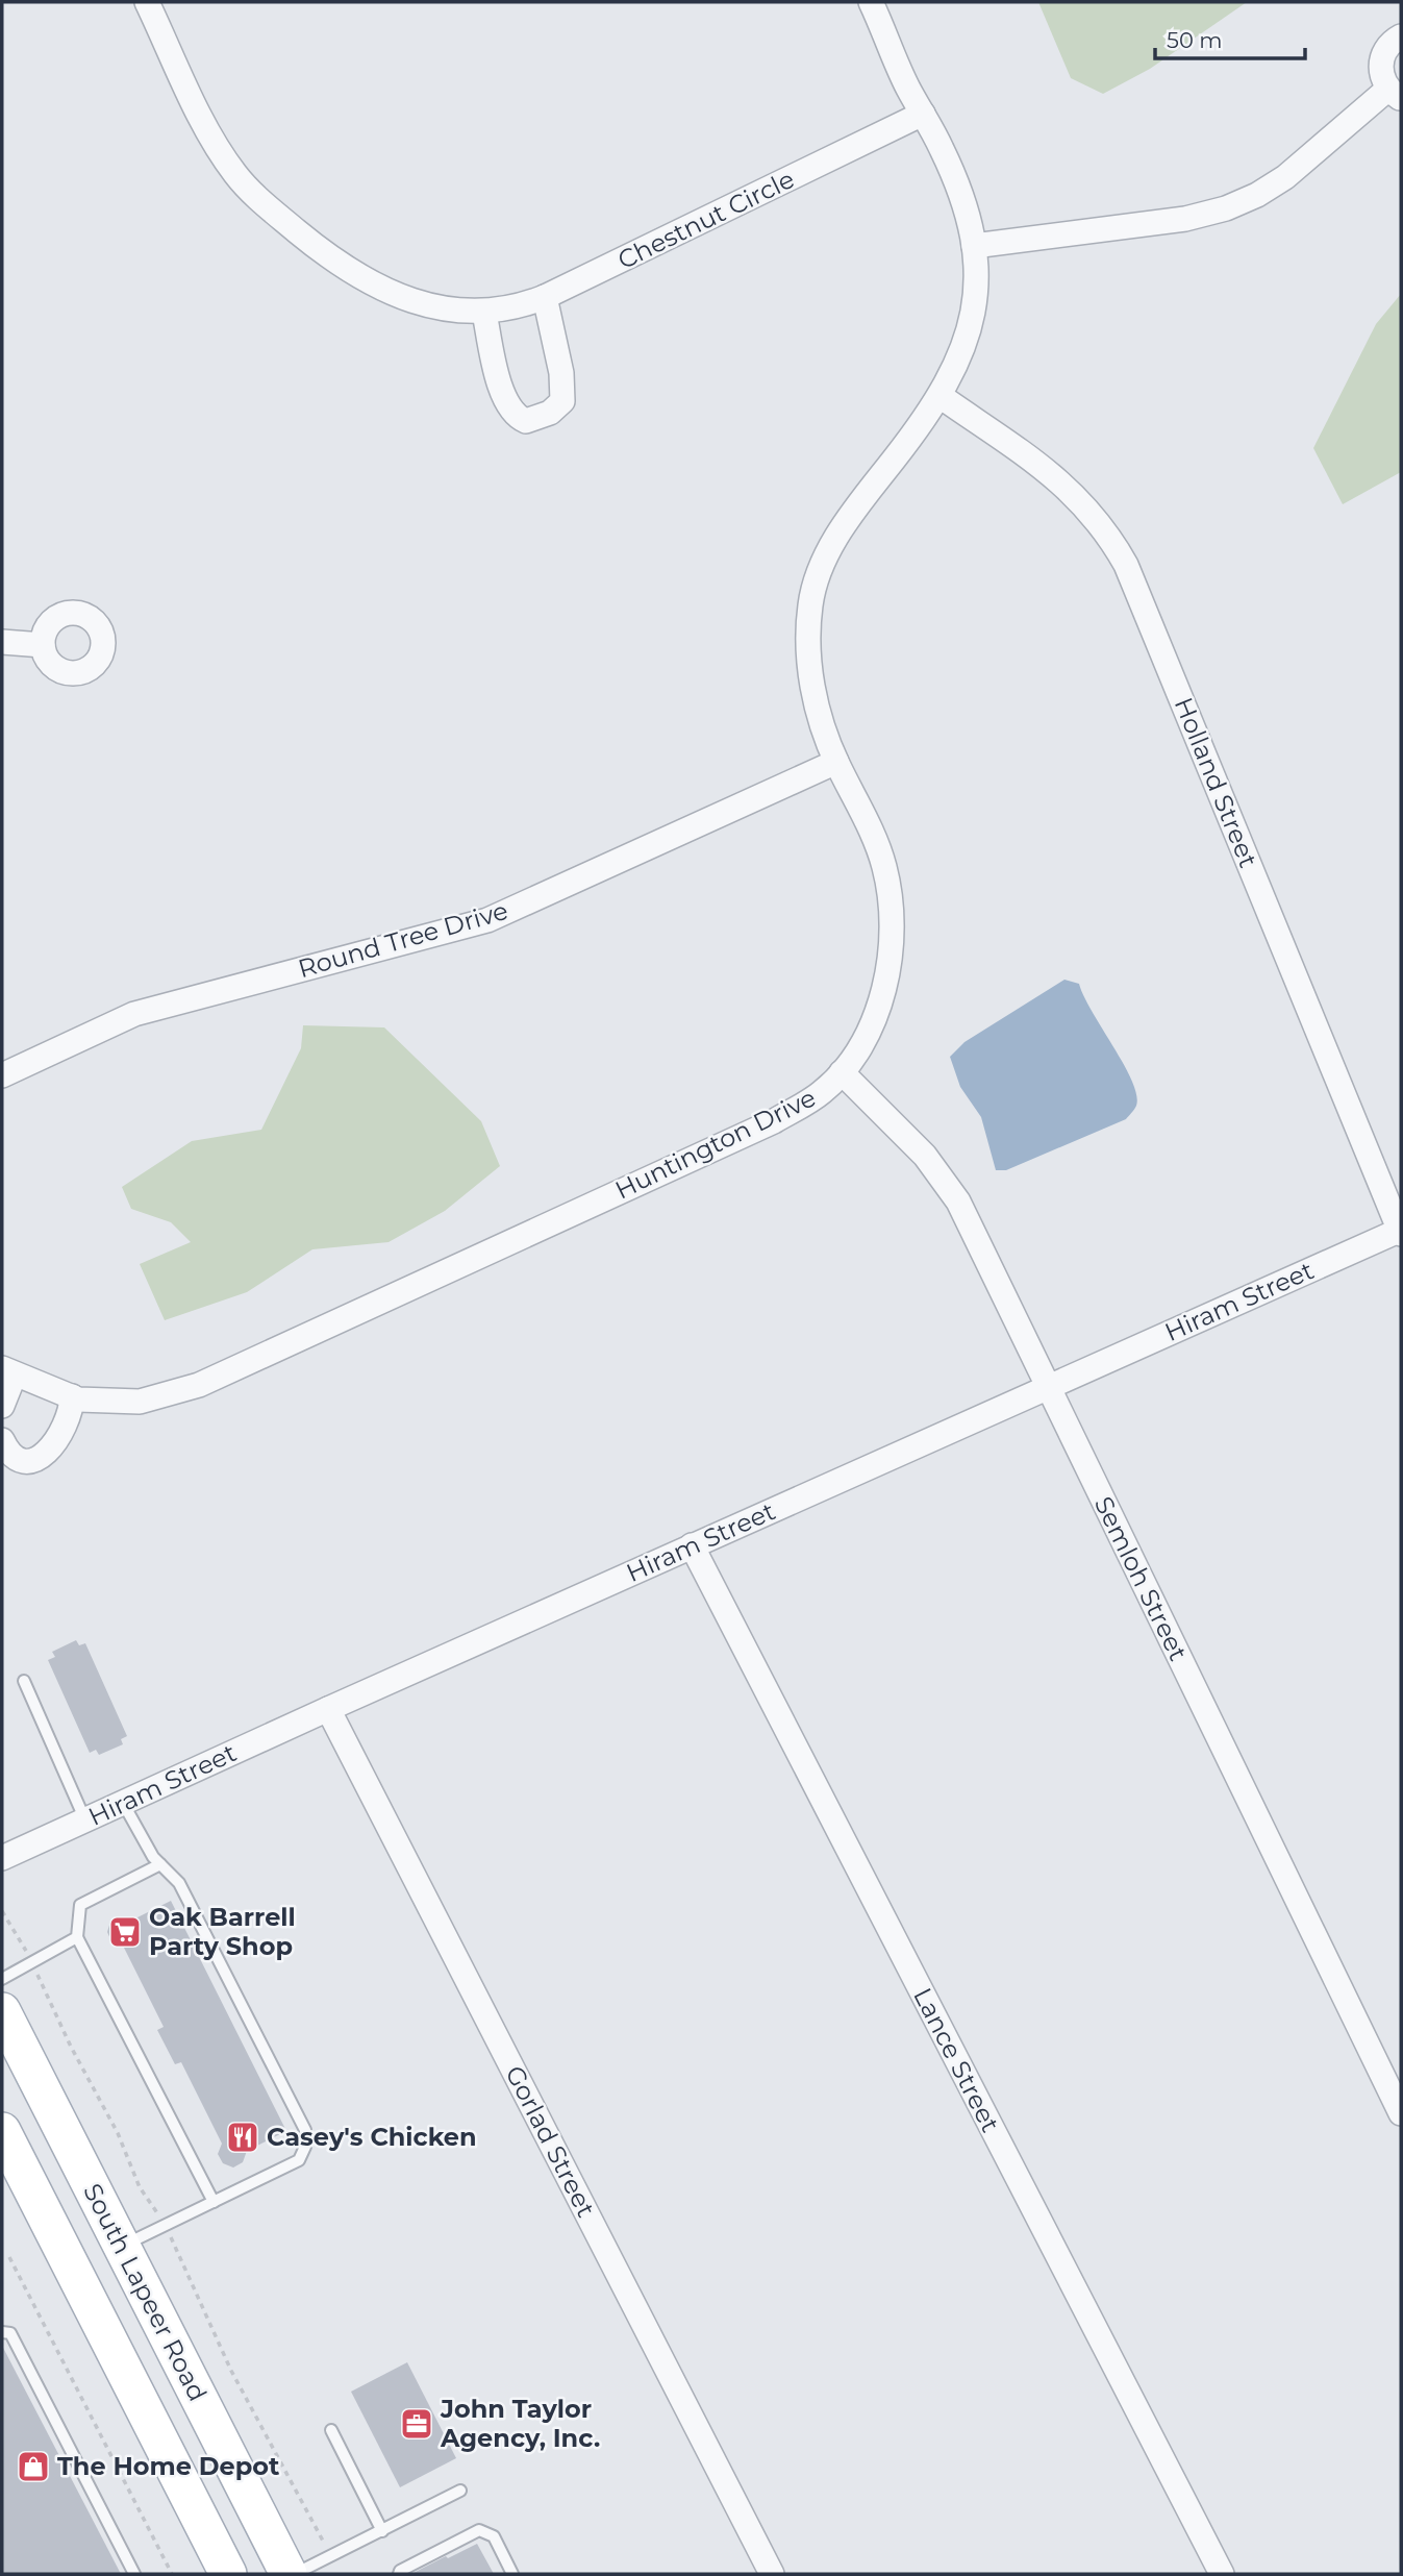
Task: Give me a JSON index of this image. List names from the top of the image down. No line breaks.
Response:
{"streets":{"main road":["South Lapeer Road"],"street":["Chestnut Circle","Holland Street","Round Tree Drive","Huntington Drive","Hiram Street","Semloh Street","Lance Street","Gorlad Street"]},"crossings":[["Chestnut Circle","Huntington Drive"],["Holland Street","Huntington Drive"],["Holland Street","Hiram Street"],["Round Tree Drive","Huntington Drive"],["Huntington Drive","Semloh Street"],["Hiram Street","Semloh Street"],["Hiram Street","Lance Street"],["Hiram Street","Gorlad Street"]],"places":{"supermarket":["Oak Barrell Party Shop"],"restaurant":["Casey's Chicken"],"office":["John Taylor Agency, Inc."],"shop":["The Home Depot"]},"scale_bar":"50 m"}
